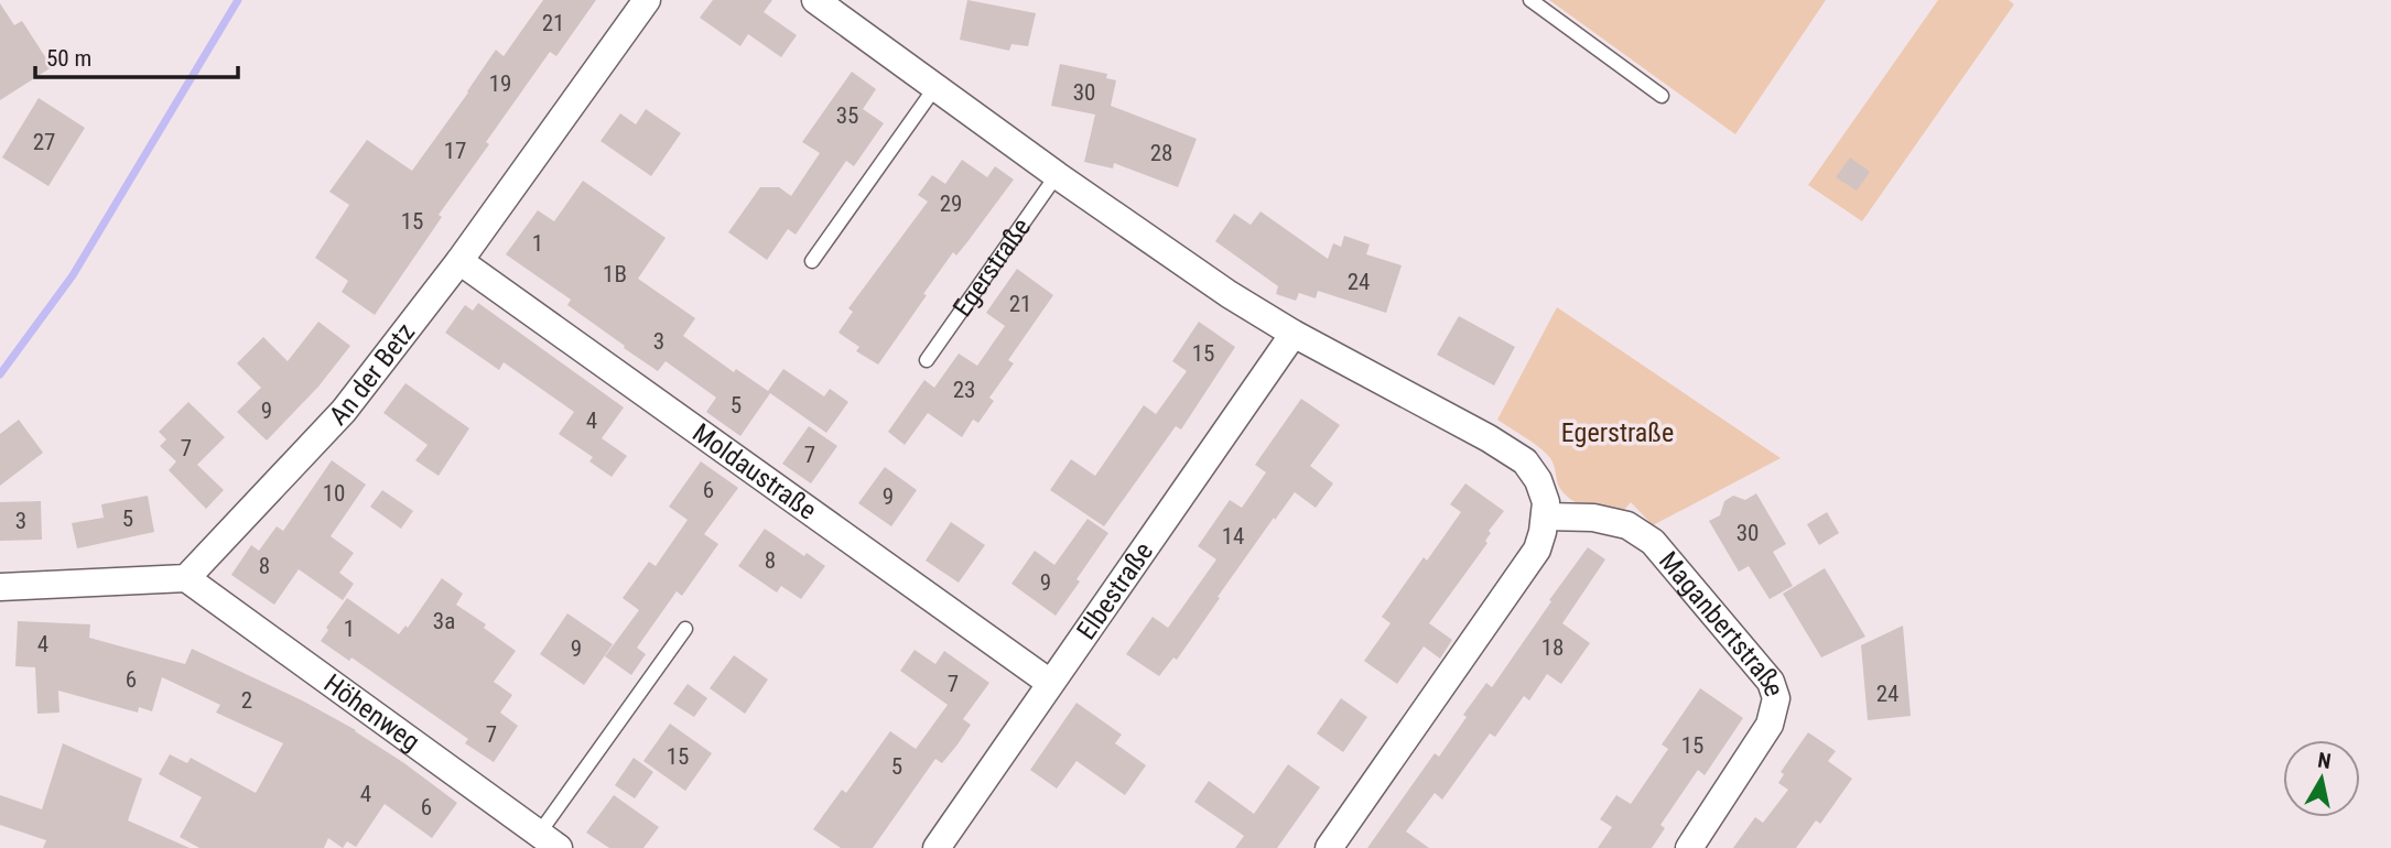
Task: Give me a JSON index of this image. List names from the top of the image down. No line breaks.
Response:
{"streets":{"street":["An der Betz","Moldaustraße","Elbestraße","Maganbertstraße","Höhenweg"],"lane":["Egerstraße"]},"crossings":[["An der Betz","Moldaustraße"],["An der Betz","Höhenweg"],["Moldaustraße","Elbestraße"]],"parks":["Egerstraße"],"house_numbers":["21","19","30","35","27","17","28","29","15","1","1B","24","21","3","15","23","5","9","4","7","7","6","10","9","5","3","30","14","8","8","9","3a","1","4","18","9","6","7","24","2","7","15","15","5","4","6"],"scale_bar":"50 m","north":"top"}
